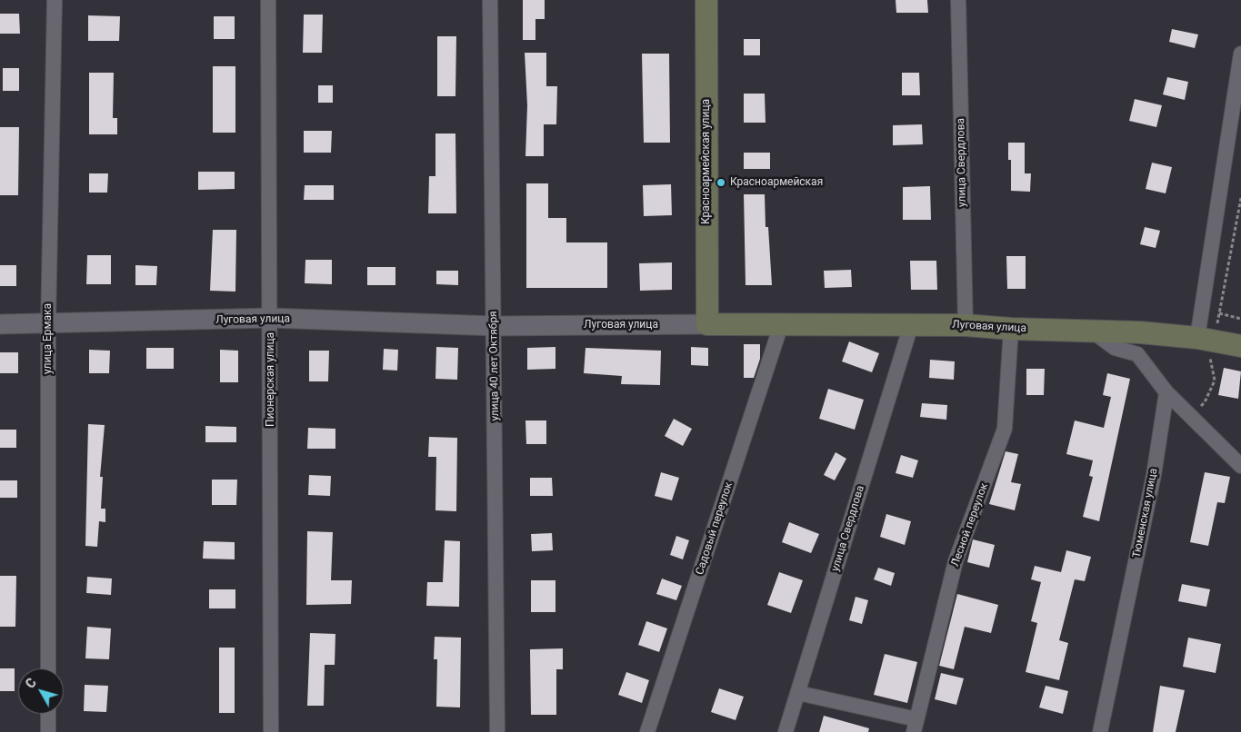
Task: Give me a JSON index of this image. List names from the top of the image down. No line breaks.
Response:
{"streets":{"main road":["Красноармейская улица","Луговая улица"],"street":["улица Свердлова","улица Ермака","улица 40 лет Октября","Пионерская улица","Тюменская улица","Лесной переулок","Садовый переулок"]},"crossings":[["Красноармейская улица","Луговая улица"],["улица Свердлова","Луговая улица"],["улица Свердлова","Лесной переулок"],["Луговая улица","улица Ермака"],["Луговая улица","улица 40 лет Октября"],["Луговая улица","Пионерская улица"],["Луговая улица","Лесной переулок"],["Луговая улица","Садовый переулок"]],"places":["Красноармейская"],"north":"top left"}
